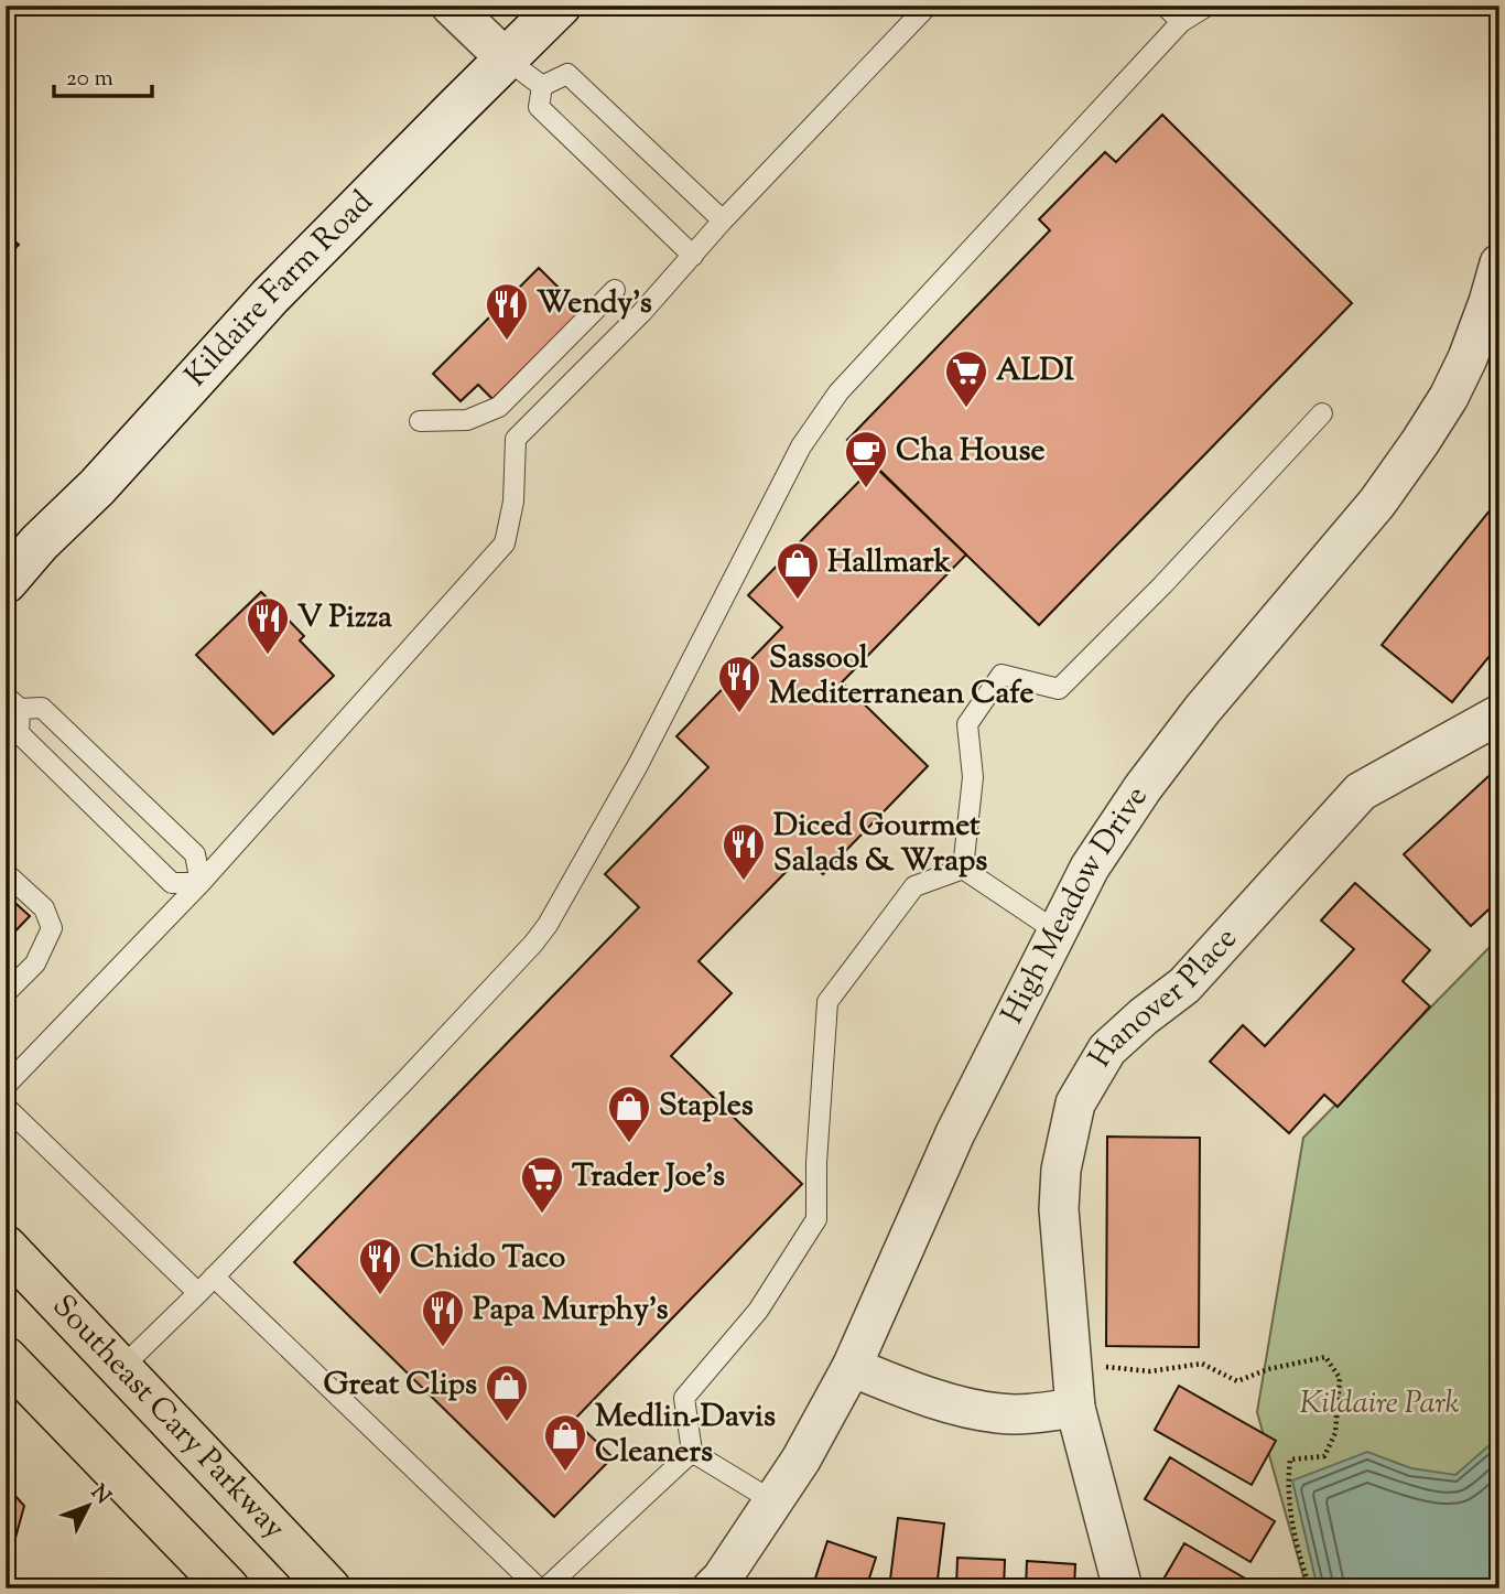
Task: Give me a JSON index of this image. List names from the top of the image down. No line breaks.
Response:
{"streets":{"main road":["Kildaire Farm Road","Southeast Cary Parkway"],"street":["High Meadow Drive","Hanover Place"]},"parks":["Kildaire Park"],"places":{"restaurant":["Wendy's","V Pizza","Sassool Mediterranean Cafe","Diced Gourmet Salads & Wraps","Chido Taco","Papa Murphy's"],"supermarket":["ALDI","Trader Joe's"],"cafe":["Cha House"],"shop":["Hallmark","Staples","Great Clips","Medlin-Davis Cleaners"]},"scale_bar":"20 m","north":"top right"}
